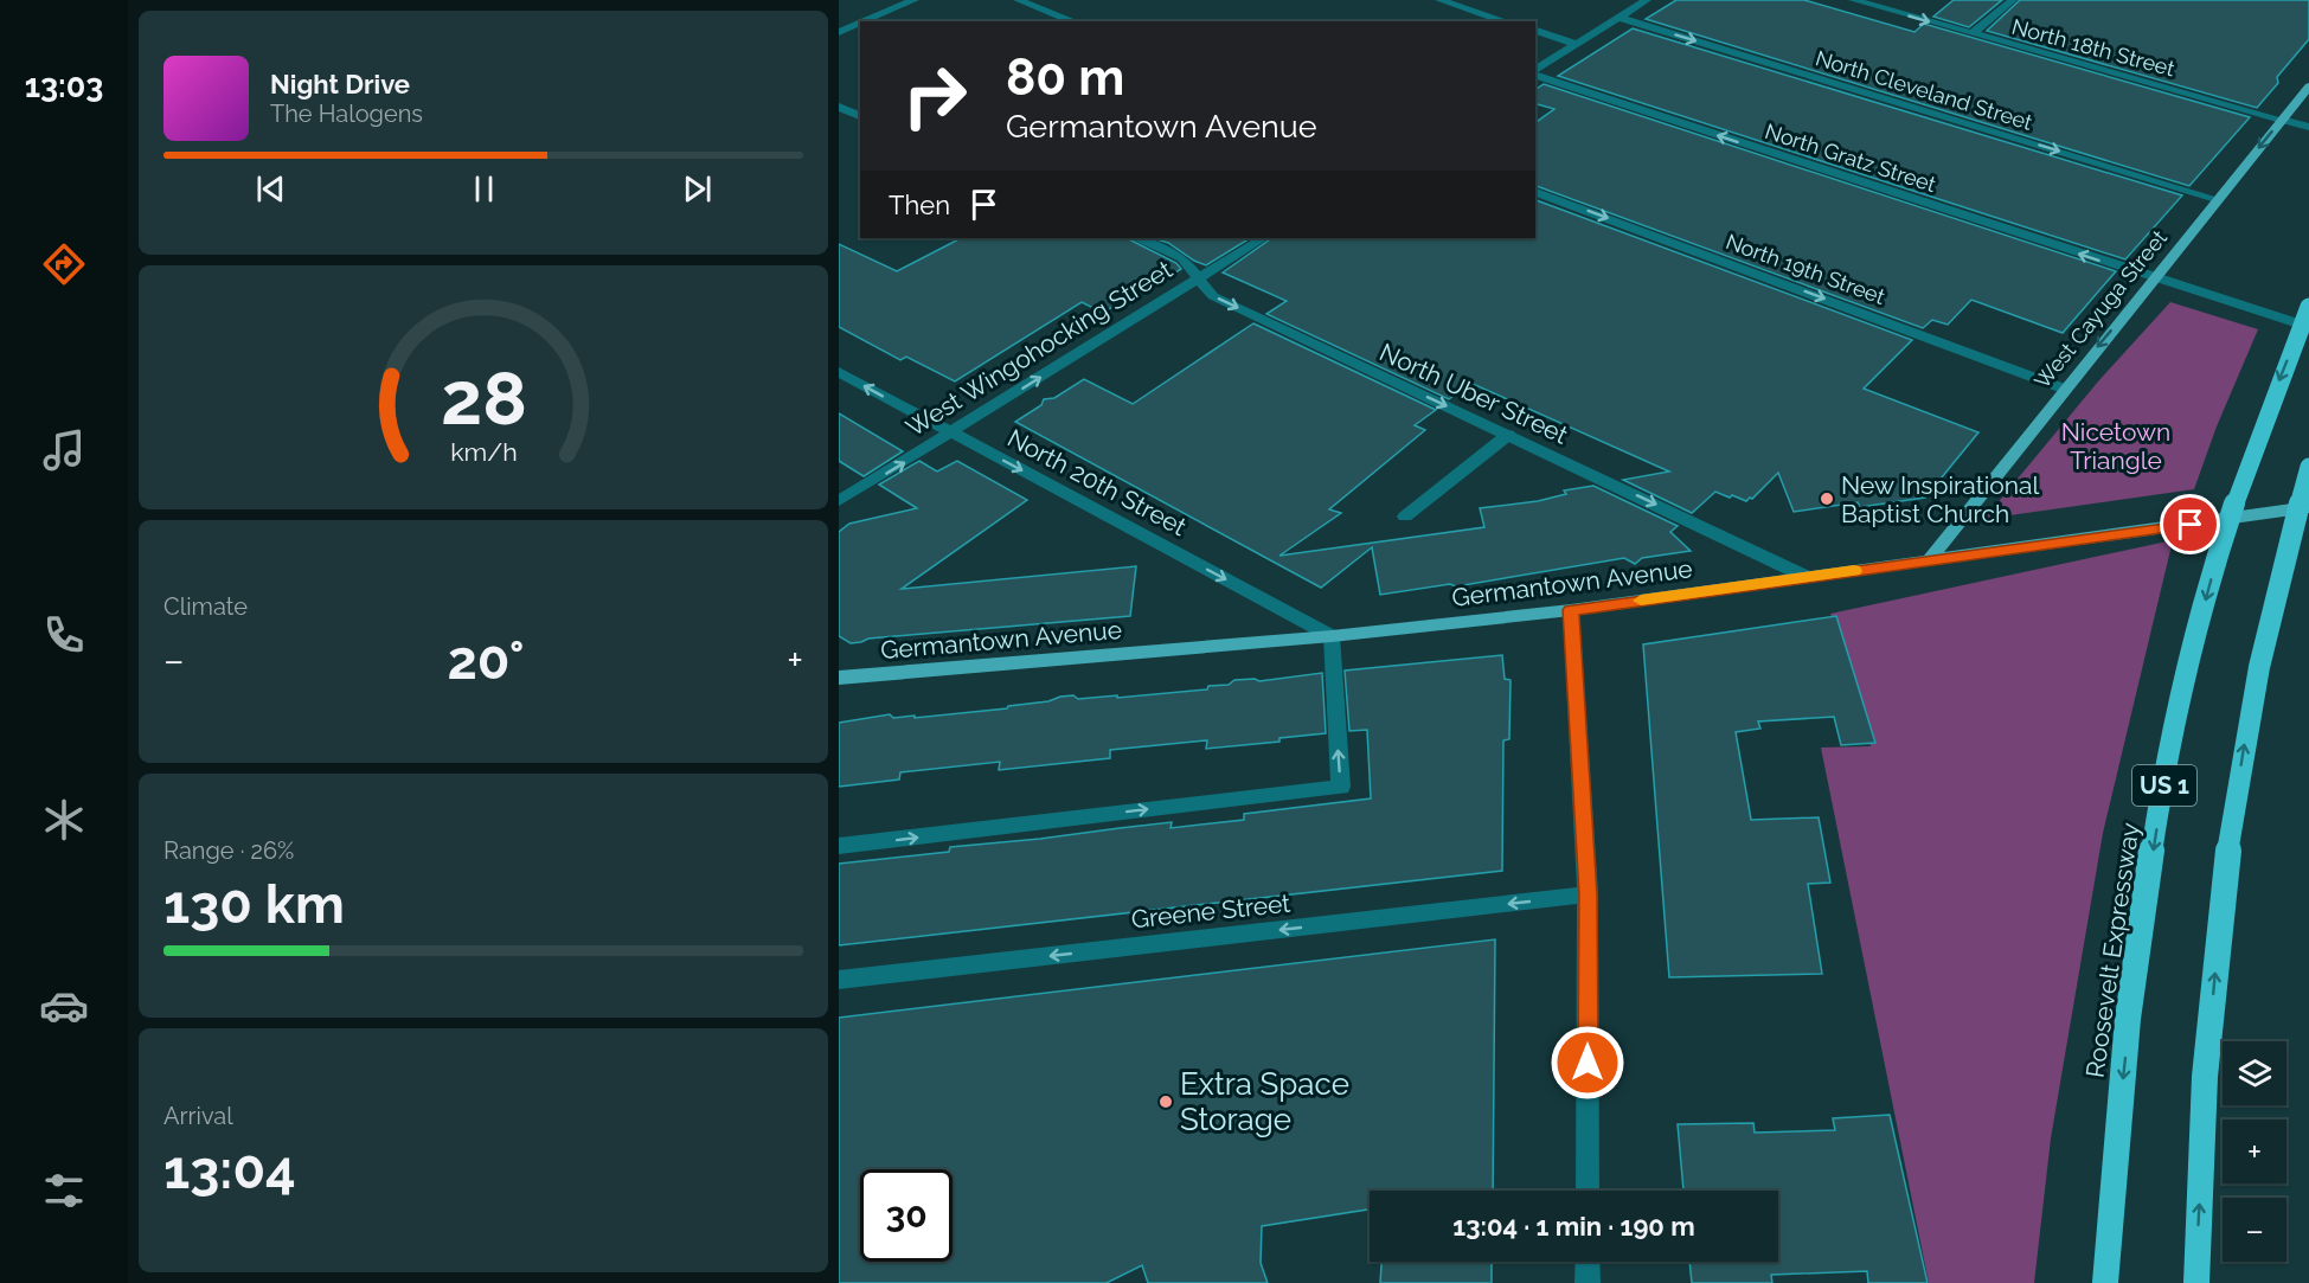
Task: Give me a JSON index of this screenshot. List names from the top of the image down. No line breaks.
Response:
{"streets":{"highway":["US 1","Roosevelt Expressway"],"main road":["West Cayuga Street","Germantown Avenue"],"street":["North 18th Street","North Cleveland Street","North Gratz Street","North 19th Street","West Wingohocking Street","North Uber Street","North 20th Street","Greene Street"]},"crossings":[["North 18th Street","West Cayuga Street"],["North Cleveland Street","West Cayuga Street"],["North Gratz Street","West Cayuga Street"],["North 19th Street","West Cayuga Street"],["West Cayuga Street","Germantown Avenue"],["West Wingohocking Street","North Uber Street"],["West Wingohocking Street","North 20th Street"],["North Uber Street","Germantown Avenue"],["North 20th Street","Germantown Avenue"]],"one_way":["North Cleveland Street","North Gratz Street","North 19th Street","West Cayuga Street","West Wingohocking Street","North Uber Street","Greene Street"],"parks":["Nicetown Triangle"],"places":["New Inspirational Baptist Church","Extra Space Storage"],"page":{"tabs":"13:03","turn":["80 m","Germantown Avenue"],"song":["Night Drive","The Halogens"],"then":"Then","tile":["Climate",["Range · 26%","130 km"],["Arrival","13:04"]],"heat":["−","20°","+"],"map_buttons":["+","−"],"limit":"30","trip":"13:04 · 1 min · 190 m","gauge":["28","km/h"]}}
